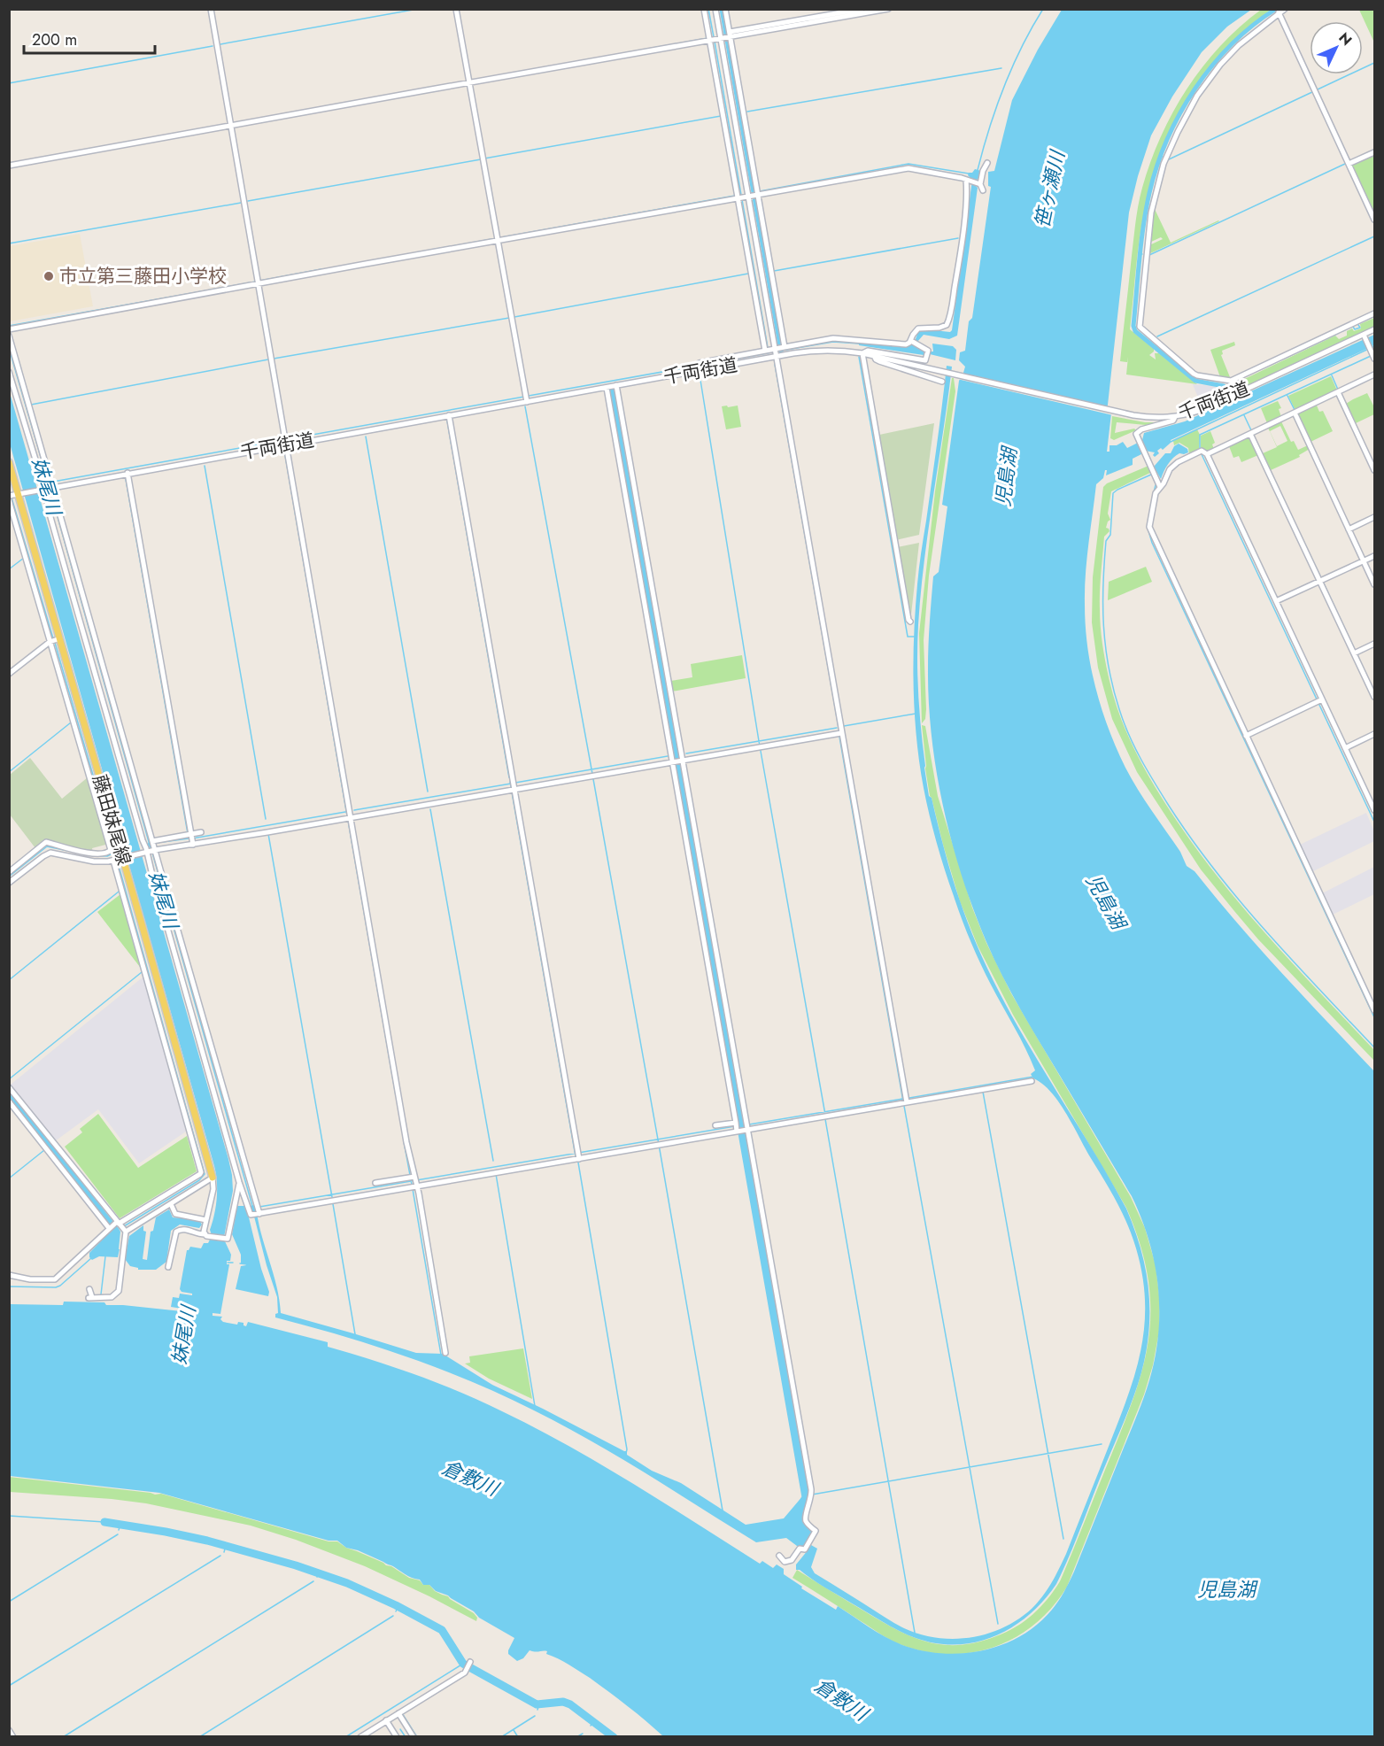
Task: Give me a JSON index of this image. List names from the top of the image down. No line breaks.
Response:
{"streets":{"main road":["藤田妹尾線"],"street":["千両街道"]},"crossings":[["千両街道","藤田妹尾線"]],"water":["笹ヶ瀬川","児島湖","妹尾川","倉敷川"],"places":["市立第三藤田小学校"],"scale_bar":"200 m","north":"top right"}
